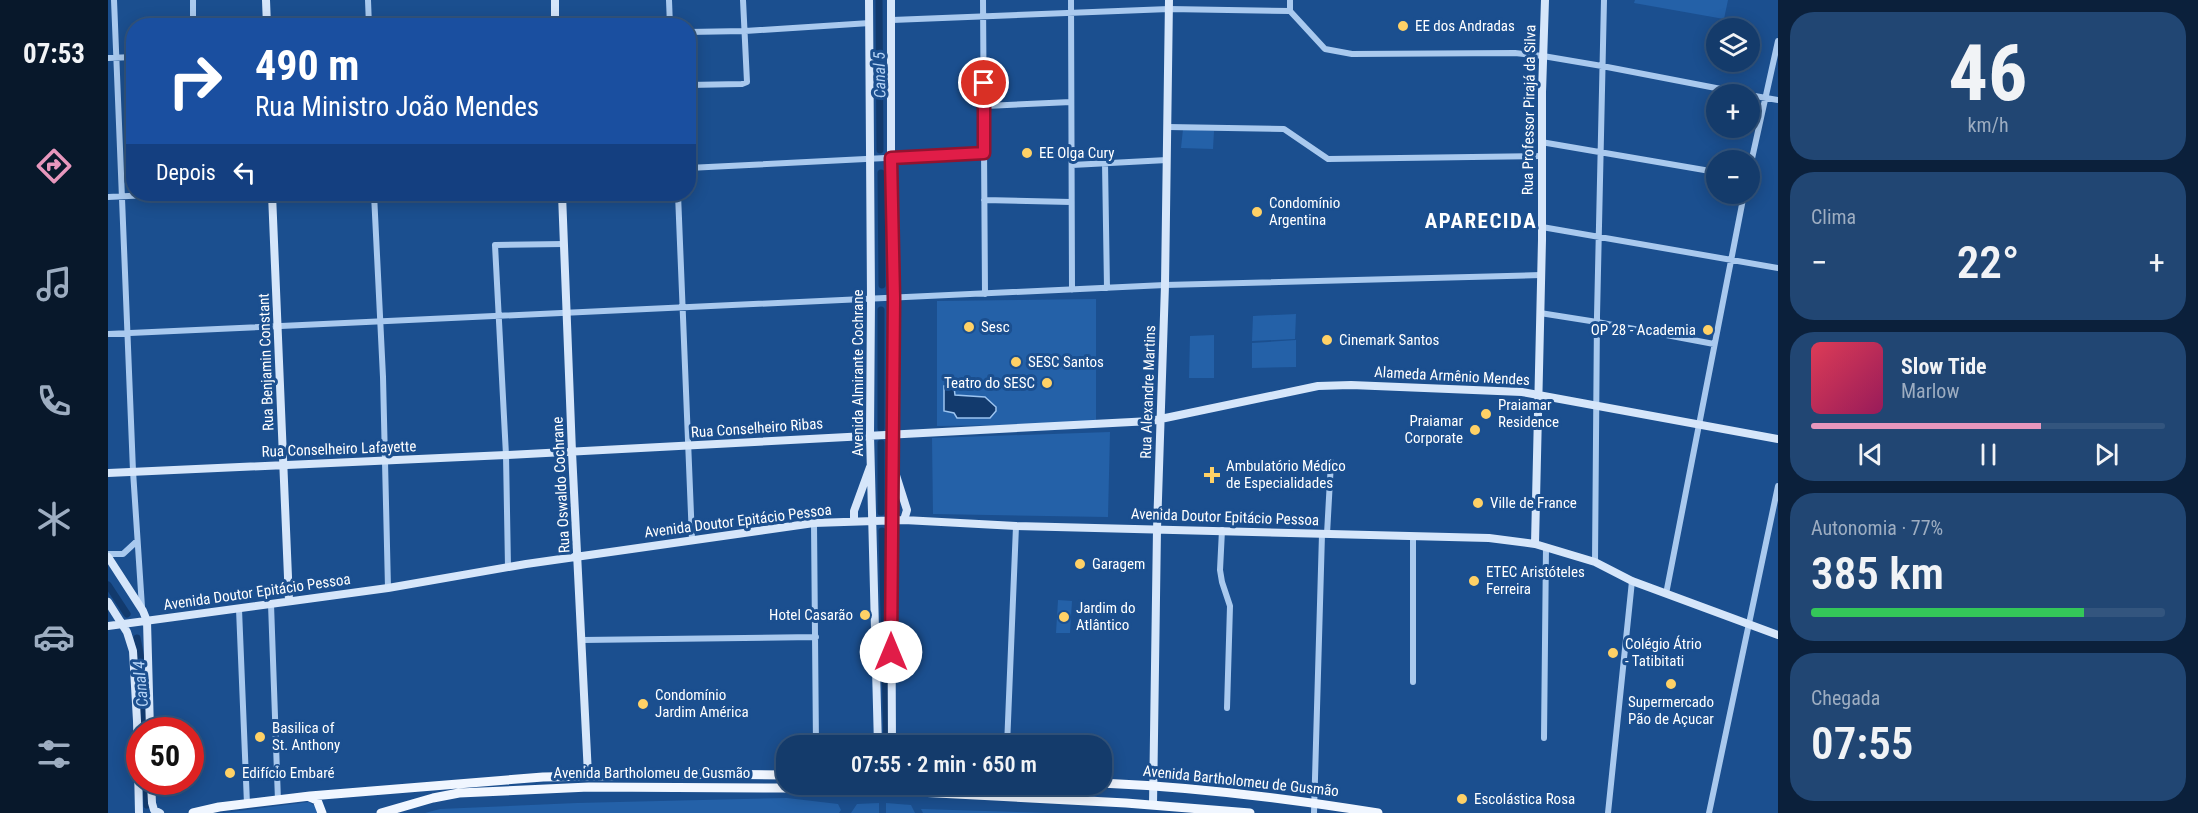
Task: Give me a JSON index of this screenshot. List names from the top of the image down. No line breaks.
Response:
{"streets":{"main road":["Rua Professor Pirajá da Silva","Rua Benjamin Constant","Avenida Almirante Cochrane","Alameda Armênio Mendes","Rua Alexandre Martins","Rua Conselheiro Ribas","Rua Conselheiro Lafayette","Rua Oswaldo Cochrane","Avenida Doutor Epitácio Pessoa","Avenida Bartholomeu de Gusmão"]},"crossings":[["Rua Professor Pirajá da Silva","Alameda Armênio Mendes"],["Rua Professor Pirajá da Silva","Avenida Doutor Epitácio Pessoa"],["Rua Benjamin Constant","Rua Conselheiro Lafayette"],["Rua Benjamin Constant","Avenida Doutor Epitácio Pessoa"],["Avenida Almirante Cochrane","Rua Conselheiro Ribas"],["Avenida Almirante Cochrane","Avenida Doutor Epitácio Pessoa"],["Alameda Armênio Mendes","Rua Alexandre Martins"],["Alameda Armênio Mendes","Rua Conselheiro Ribas"],["Rua Alexandre Martins","Rua Conselheiro Ribas"],["Rua Alexandre Martins","Avenida Doutor Epitácio Pessoa"],["Rua Alexandre Martins","Avenida Bartholomeu de Gusmão"],["Rua Conselheiro Ribas","Rua Conselheiro Lafayette"],["Rua Conselheiro Ribas","Rua Oswaldo Cochrane"],["Rua Conselheiro Lafayette","Rua Oswaldo Cochrane"],["Rua Oswaldo Cochrane","Avenida Doutor Epitácio Pessoa"],["Rua Oswaldo Cochrane","Avenida Bartholomeu de Gusmão"]],"districts":["APARECIDA"],"water":["Canal 5","Canal 4"],"places":{"other":["EE dos Andradas","EE Olga Cury","Condomínio Argentina","Sesc","OP 28 - Academia","Cinemark Santos","SESC Santos","Teatro do SESC","Praiamar Residence","Praiamar Corporate","Ville de France","Garagem","ETEC Aristóteles Ferreira","Hotel Casarão","Jardim do Atlântico","Colégio Átrio - Tatibitati","Supermercado Pão de Açucar","Condomínio Jardim América","Basilica of St. Anthony","Edifício Embaré","Escolástica Rosa"],"health":["Ambulatório Médico de Especialidades"]},"page":{"tabs":"07:53","tile":[["46","km/h"],"Clima",["Autonomia · 77%","385 km"],["Chegada","07:55"]],"map_buttons":["+","−"],"turn":["490 m","Rua Ministro João Mendes"],"then":"Depois","heat":["−","22°","+"],"song":["Slow Tide","Marlow"],"limit":"50","trip":"07:55 · 2 min · 650 m"}}
